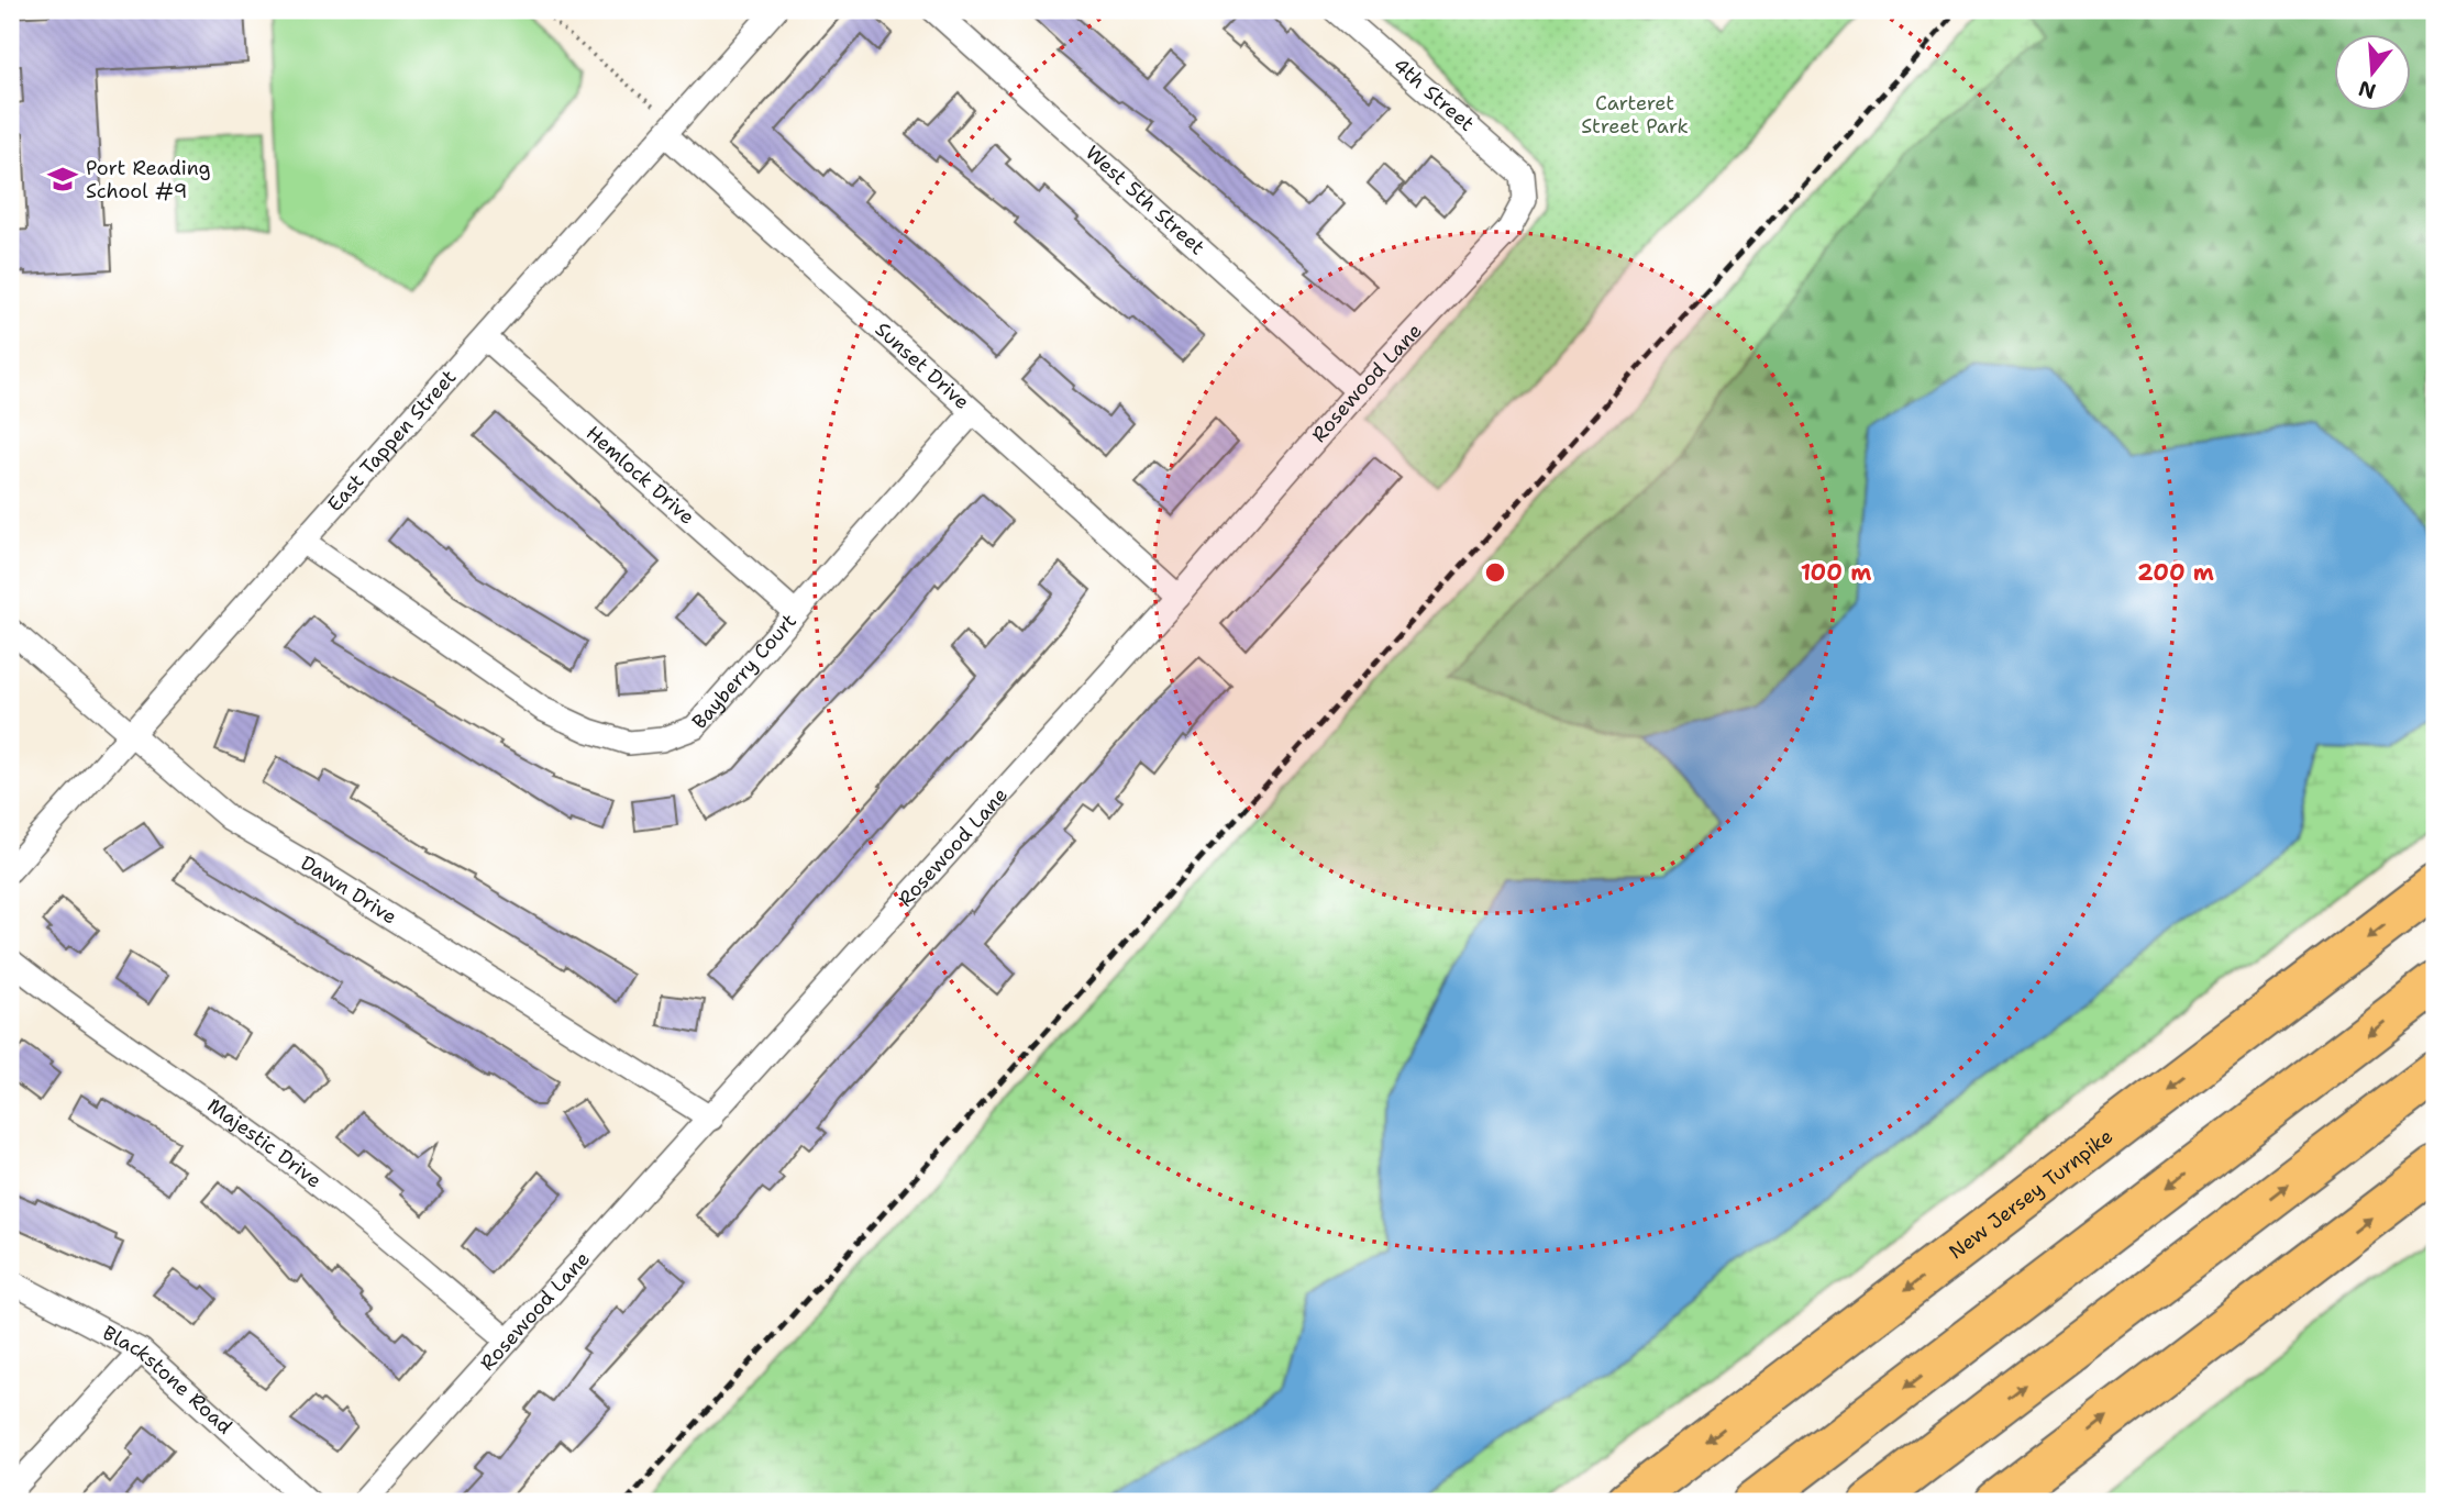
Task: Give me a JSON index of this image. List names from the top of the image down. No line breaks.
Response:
{"streets":{"highway":["New Jersey Turnpike"],"street":["4th Street","West 5th Street","Sunset Drive","Rosewood Lane","East Tappen Street","Hemlock Drive","Bayberry Court","Dawn Drive","Majestic Drive","Blackstone Road"]},"crossings":[["4th Street","Rosewood Lane"],["West 5th Street","Rosewood Lane"],["Sunset Drive","Rosewood Lane"],["Sunset Drive","East Tappen Street"],["Sunset Drive","Bayberry Court"],["Rosewood Lane","Dawn Drive"],["Rosewood Lane","Majestic Drive"],["East Tappen Street","Hemlock Drive"],["East Tappen Street","Bayberry Court"],["East Tappen Street","Dawn Drive"],["Hemlock Drive","Bayberry Court"]],"parks":["Carteret Street Park"],"places":{"school or university":["Port Reading School #9"]},"north":"bottom","rings":["100 m","200 m"]}
